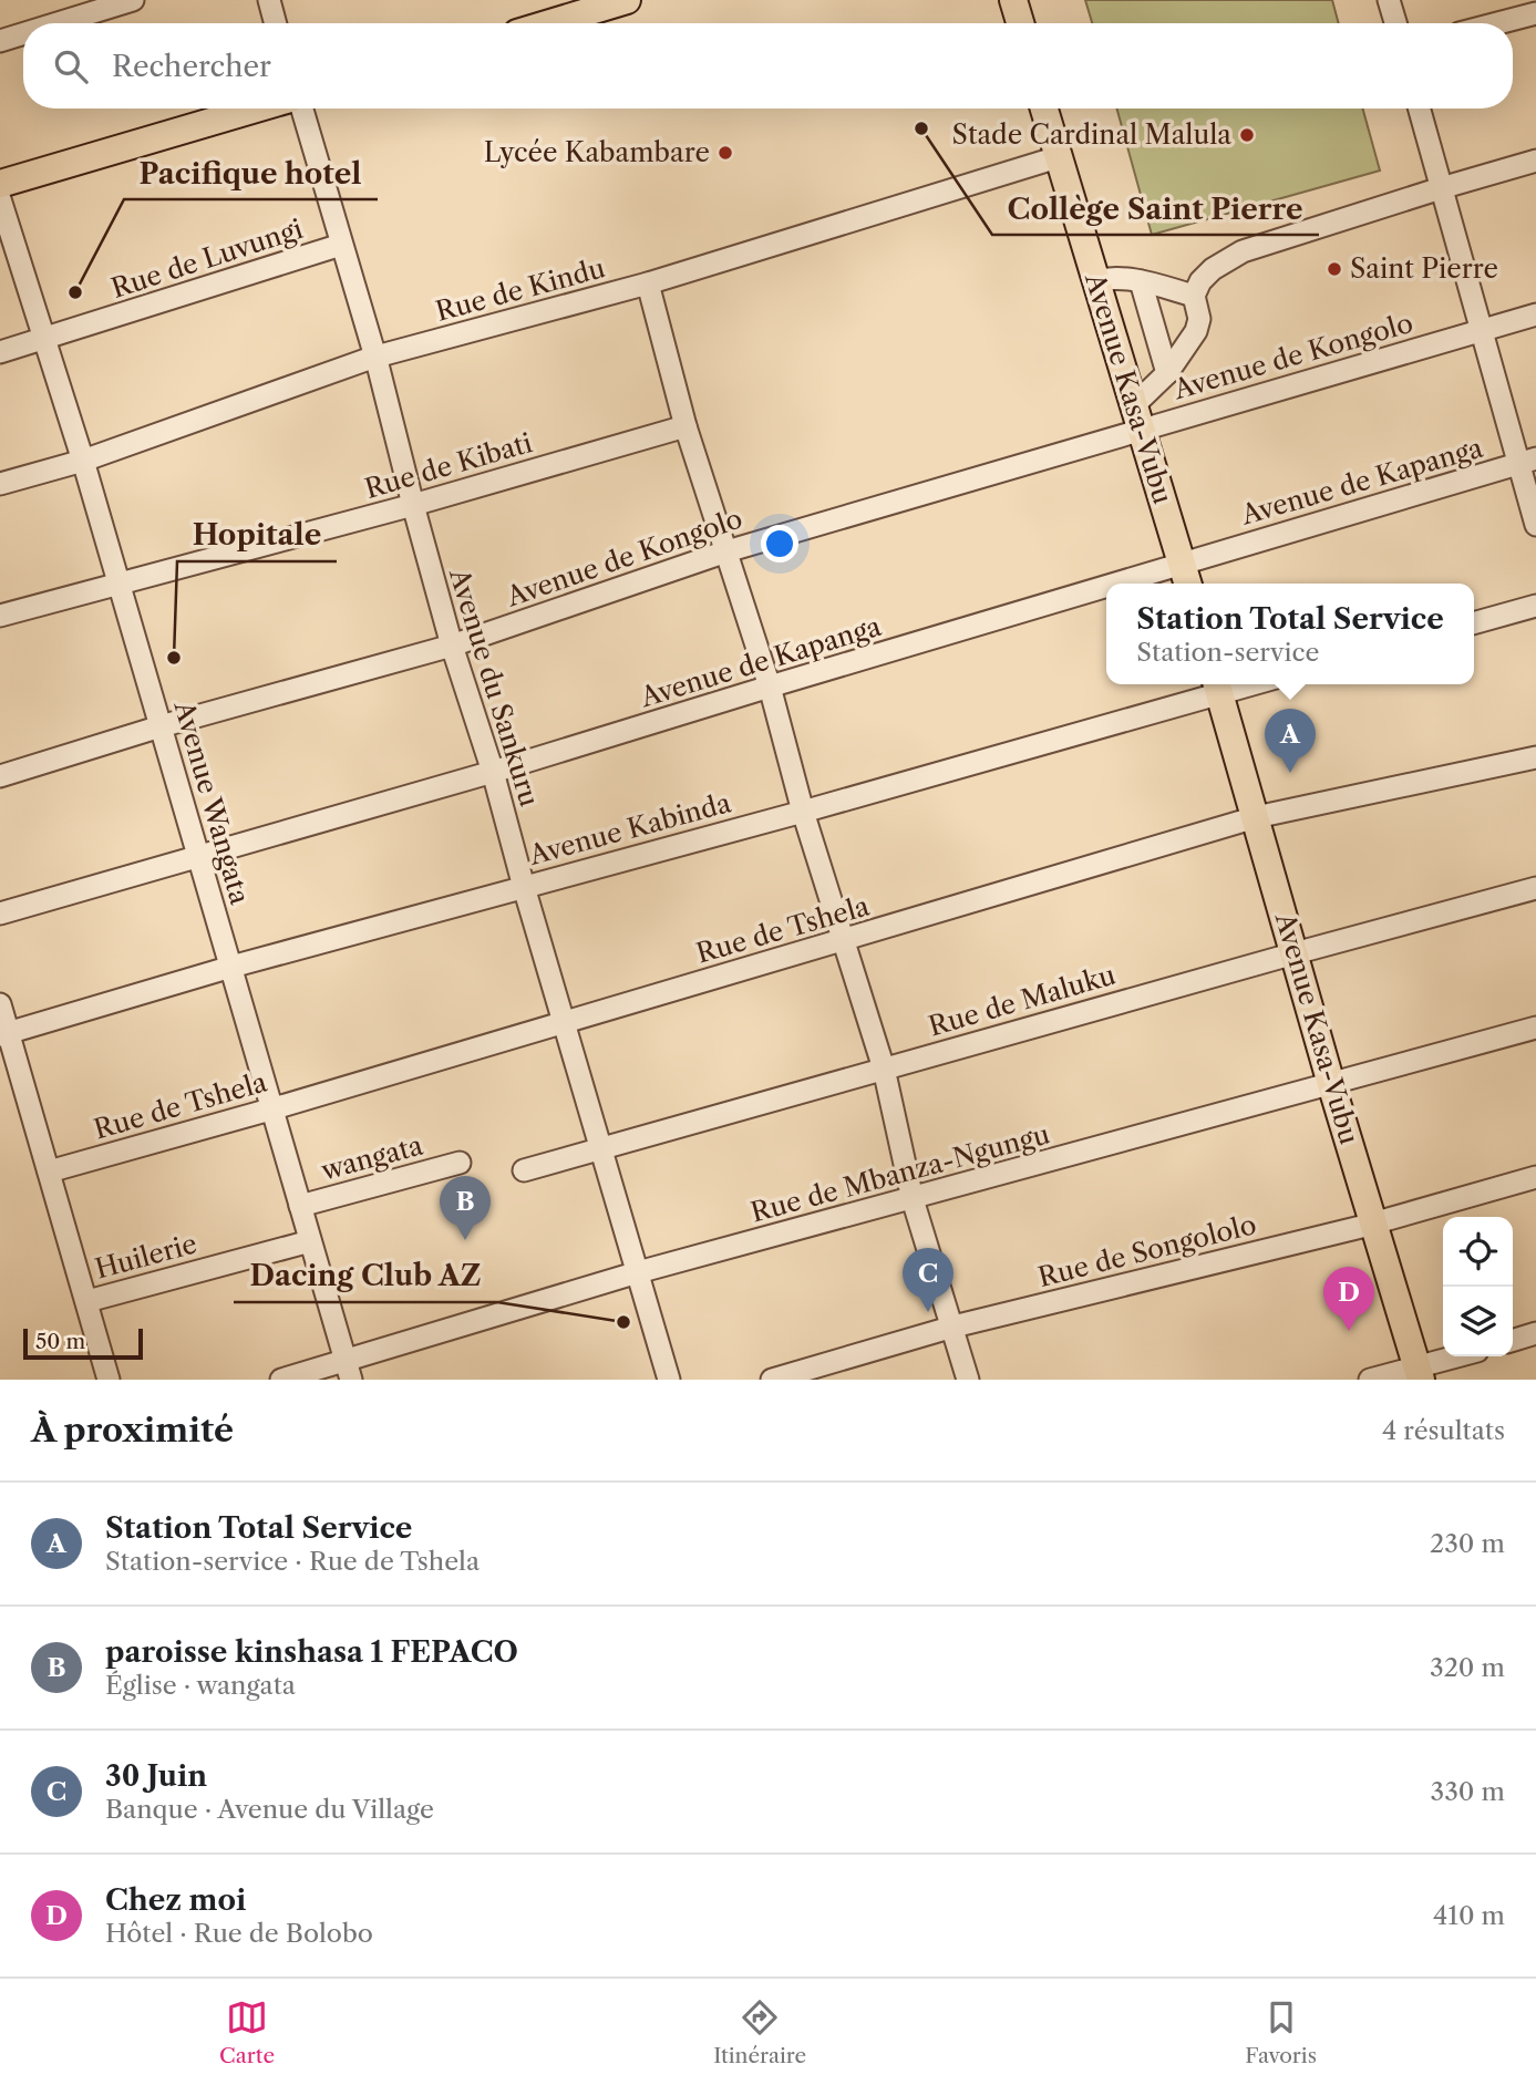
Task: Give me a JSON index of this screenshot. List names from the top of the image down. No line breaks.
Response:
{"streets":{"main road":["Avenue Kasa-Vubu"],"street":["Rue de Luvungi","Rue de Kindu","Avenue de Kongolo","Rue de Kibati","Avenue de Kapanga","Avenue du Sankuru","Avenue Wangata","Avenue Kabinda","Rue de Tshela","Rue de Maluku","wangata","Rue de Mbanza-Ngungu","Rue de Songololo","Huilerie"]},"crossings":[["Rue de Luvungi","Avenue du Sankuru"],["Rue de Luvungi","Avenue Wangata"],["Rue de Kindu","Avenue Kasa-Vubu"],["Rue de Kindu","Avenue du Sankuru"],["Rue de Kindu","Avenue Wangata"],["Avenue de Kongolo","Avenue Kasa-Vubu"],["Avenue de Kongolo","Avenue du Sankuru"],["Avenue de Kongolo","Avenue Wangata"],["Avenue Kasa-Vubu","Avenue de Kapanga"],["Avenue Kasa-Vubu","Avenue Kabinda"],["Avenue Kasa-Vubu","Rue de Tshela"],["Avenue Kasa-Vubu","Rue de Maluku"],["Avenue Kasa-Vubu","Rue de Mbanza-Ngungu"],["Avenue Kasa-Vubu","Rue de Songololo"],["Rue de Kibati","Avenue du Sankuru"],["Rue de Kibati","Avenue Wangata"],["Avenue de Kapanga","Avenue du Sankuru"],["Avenue de Kapanga","Avenue Wangata"],["Avenue du Sankuru","Avenue Kabinda"],["Avenue du Sankuru","Rue de Tshela"],["Avenue du Sankuru","Rue de Maluku"],["Avenue du Sankuru","Rue de Mbanza-Ngungu"],["Avenue Wangata","Avenue Kabinda"],["Avenue Wangata","Rue de Tshela"],["Avenue Wangata","wangata"],["Avenue Wangata","Rue de Mbanza-Ngungu"],["Avenue Wangata","Huilerie"]],"places":["Collège Saint Pierre","Stade Cardinal Malula","Lycée Kabambare","Saint Pierre","Pacifique hotel","Hopitale","Dacing Club AZ"],"scale_bar":"50 m","page":{"search":"Rechercher","popup":["Station Total Service","Station-service"],"pins":["A","B","C","D"],"scale":"50 m","heading":["À proximité","4 résultats"],"list":[{"mark":"A","name":"Station Total Service","note":"Station-service · Rue de Tshela","value":"230 m"},{"mark":"B","name":"paroisse kinshasa 1 FEPACO","note":"Église · wangata","value":"320 m"},{"mark":"C","name":"30 Juin","note":"Banque · Avenue du Village","value":"330 m"},{"mark":"D","name":"Chez moi","note":"Hôtel · Rue de Bolobo","value":"410 m"}],"nav":["Carte","Itinéraire","Favoris"]}}
